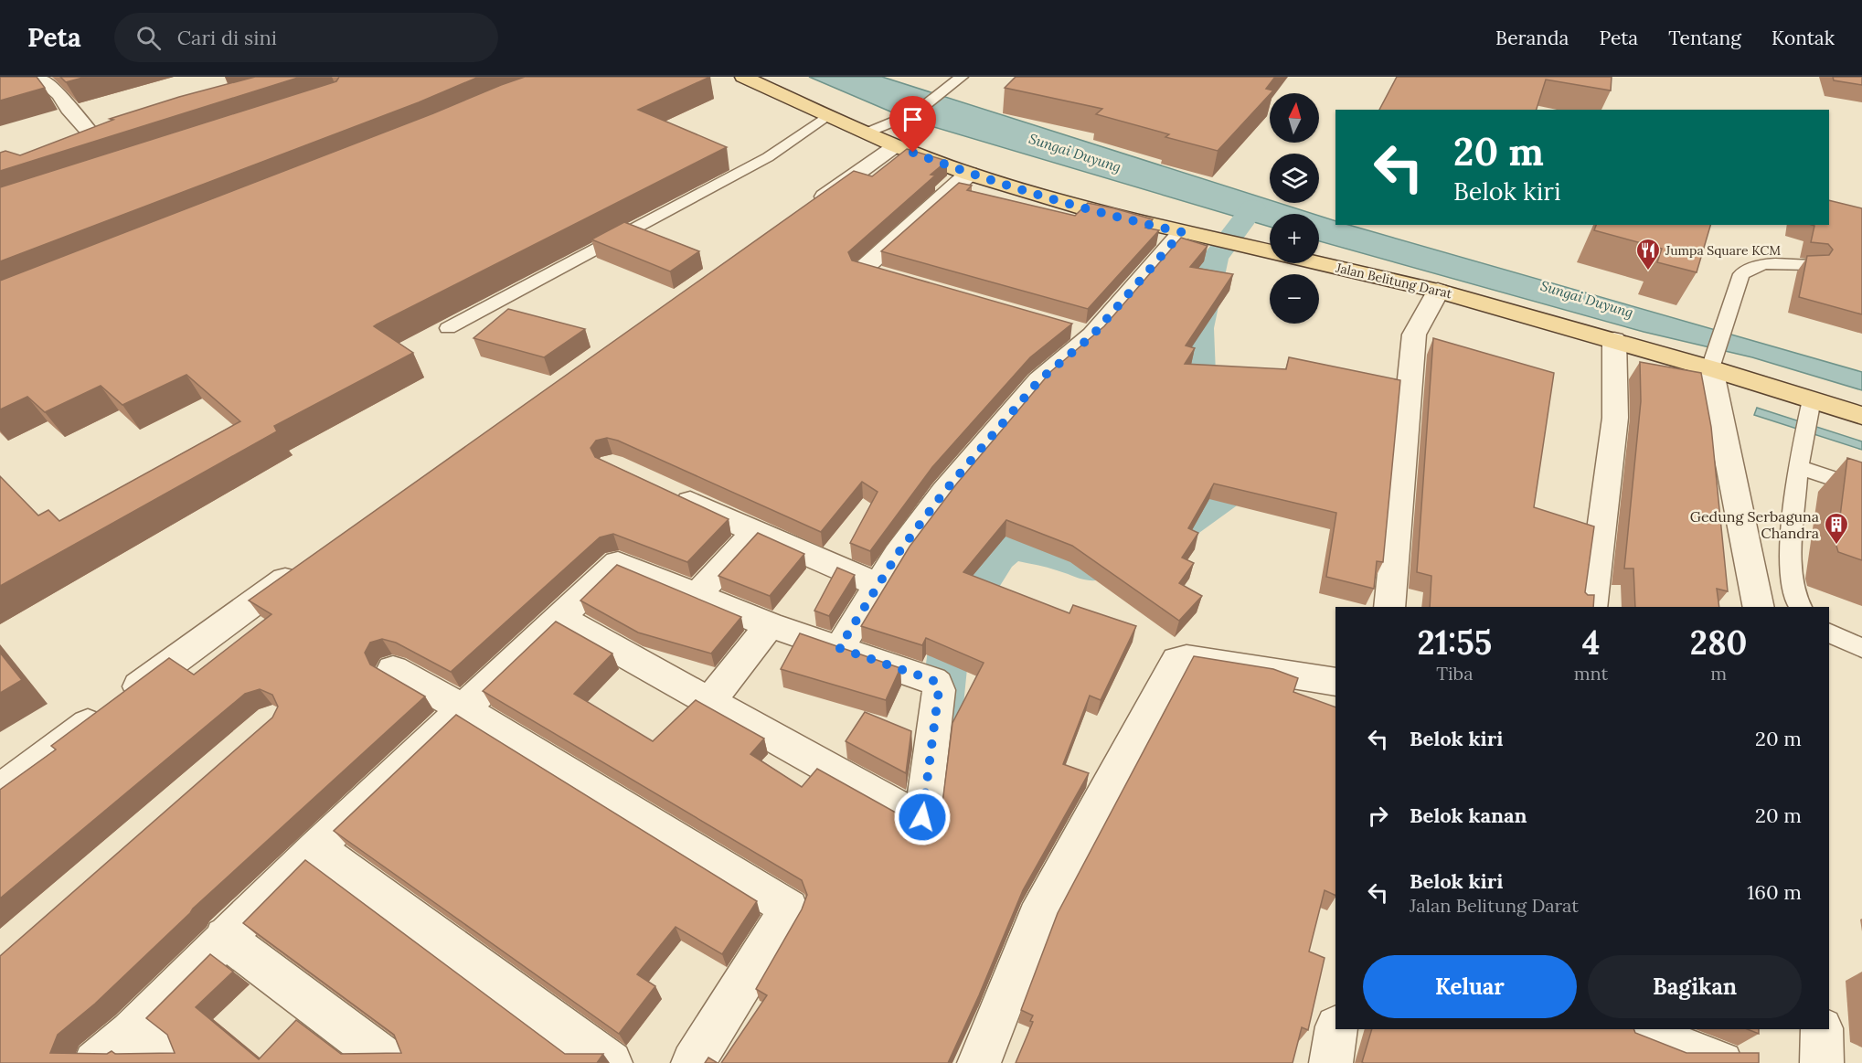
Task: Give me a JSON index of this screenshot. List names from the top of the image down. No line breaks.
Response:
{"streets":{"main road":["Jalan Belitung Darat"]},"water":["Sungai Duyung"],"places":{"restaurant":["Jumpa Square KCM"],"building":["Gedung Serbaguna Chandra"]},"north":"top","page":{"header":"Peta","search":"Cari di sini","nav":["Beranda","Peta","Tentang","Kontak"],"map_buttons":["+","−"],"turn":["20 m","Belok kiri"],"eta":["21:55","Tiba","4","mnt","280","m"],"list":[{"name":"Belok kiri","value":"20 m"},{"name":"Belok kanan","value":"20 m"},{"name":"Belok kiri","note":"Jalan Belitung Darat","value":"160 m"}],"buttons":["Keluar","Bagikan"]}}
